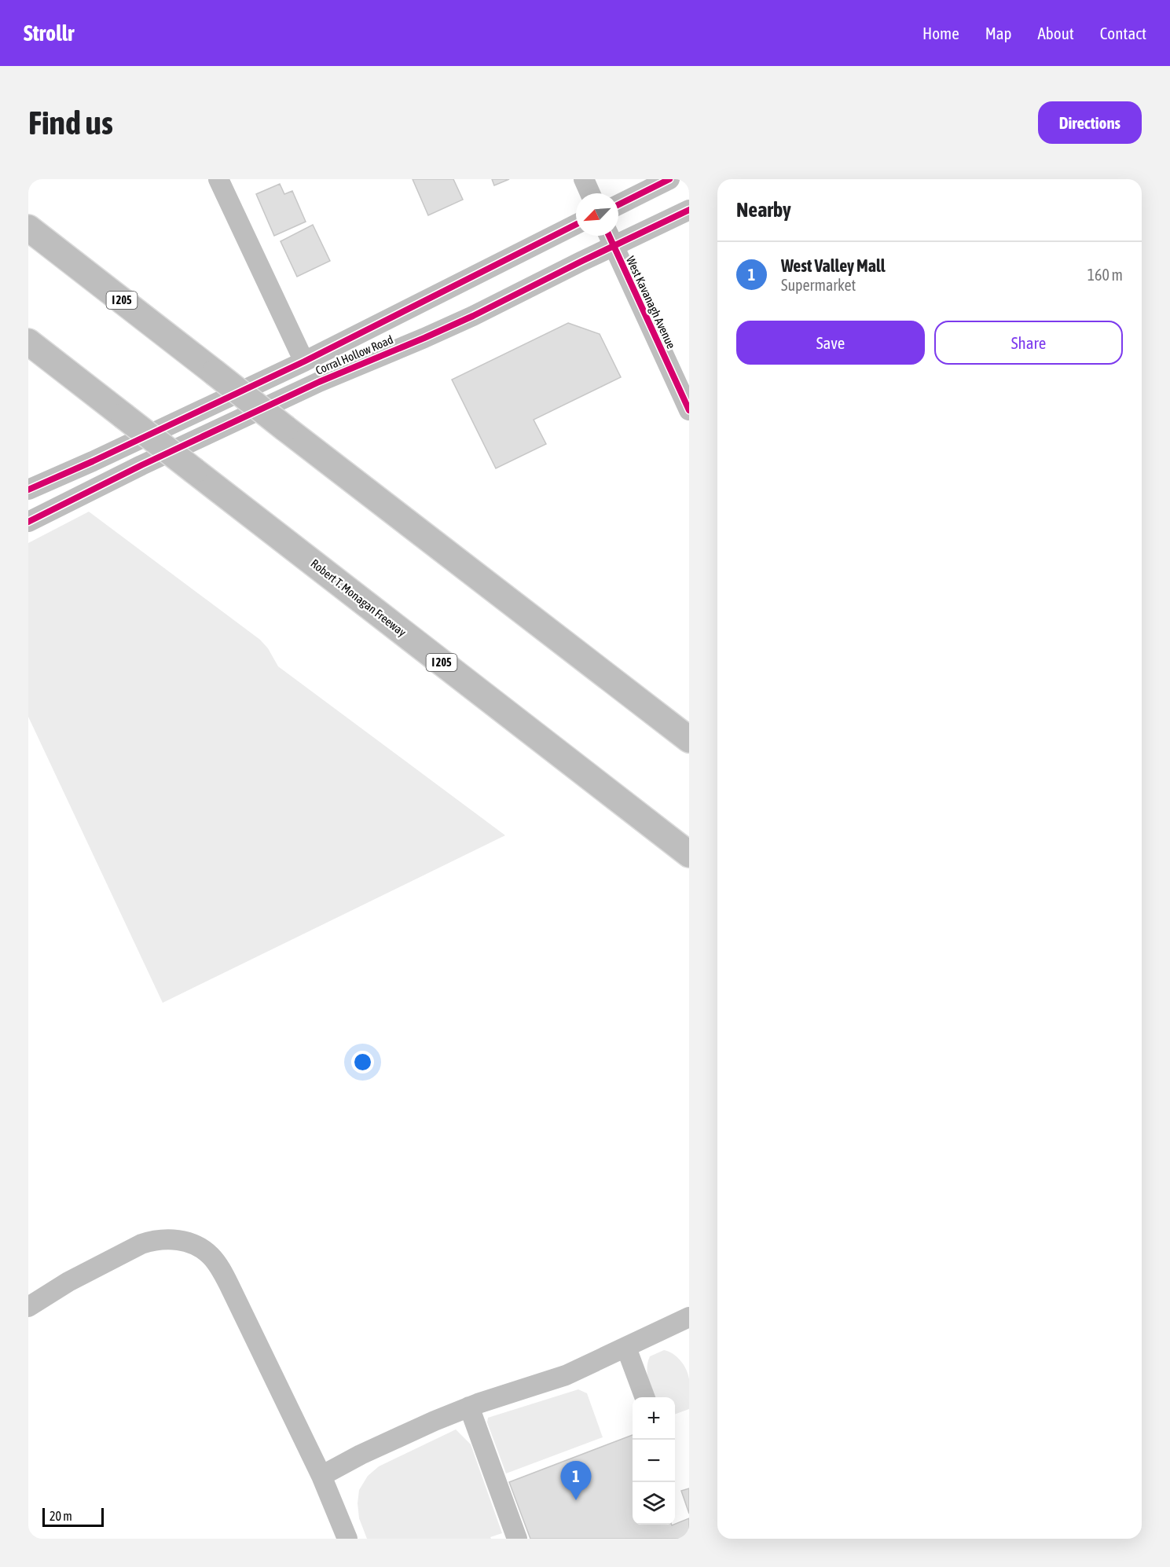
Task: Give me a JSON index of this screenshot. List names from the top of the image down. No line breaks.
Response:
{"streets":{"highway":["I 205","Robert T. Monagan Freeway"],"street":["West Kavanagh Avenue","Corral Hollow Road"]},"crossings":[["West Kavanagh Avenue","Corral Hollow Road"]],"scale_bar":"20 m","north":"bottom left","page":{"header":"Strollr","nav":["Home","Map","About","Contact"],"buttons":["Directions",["Save","Share"]],"title":"Find us","heading":"Nearby","list":[{"mark":"1","name":"West Valley Mall","note":"Supermarket","value":"160 m"}],"map_buttons":["+","−"],"pins":"1","scale":"20 m"}}
